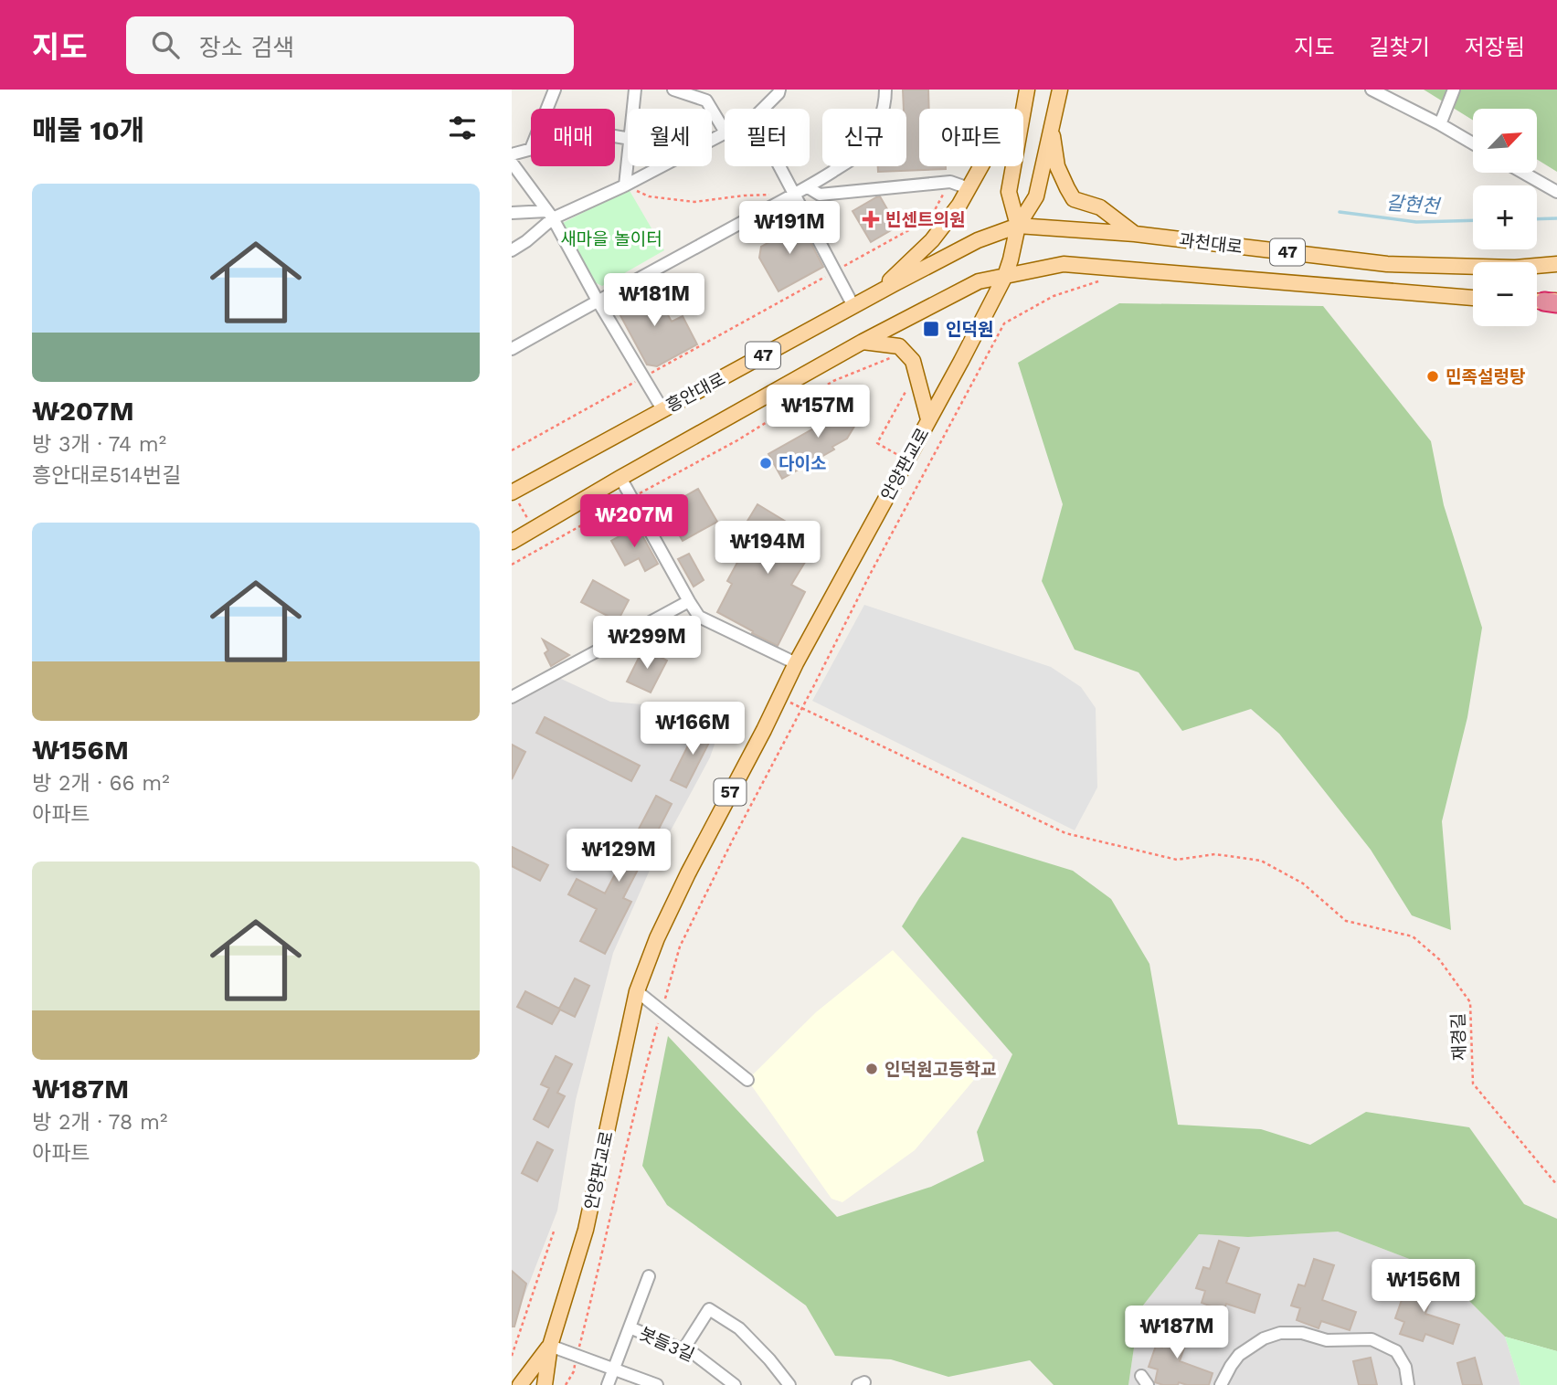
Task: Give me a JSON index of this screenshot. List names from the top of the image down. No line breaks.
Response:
{"streets":{"main road":["과천대로","47","흥안대로","안양판교로","57"],"street":["봇들3길"],"path":["재경길"]},"crossings":[["과천대로","47"],["과천대로","흥안대로"],["과천대로","안양판교로"],["과천대로","57"],["47","안양판교로"],["흥안대로","안양판교로"],["흥안대로","57"],["안양판교로","57"]],"water":["갈현천"],"parks":["새마을 놀이터"],"places":{"health":["빈센트의원"],"transit":["인덕원"],"other":["민족설렁탕","다이소","인덕원고등학교"]},"north":"top right","page":{"header":"지도","search":"장소 검색","nav":["지도","길찾기","저장됨"],"heading":"매물 10개","map_buttons":["+","−"],"chip":["매매","월세","필터","신규","아파트"],"list":[{"name":"₩207M","note":"방 3개 · 74 m² · 흥안대로514번길"},{"name":"₩156M","note":"방 2개 · 66 m² · 아파트"},{"name":"₩187M","note":"방 2개 · 78 m² · 아파트"}],"price":["₩191M","₩181M","₩157M","₩207M","₩194M","₩299M","₩166M","₩129M","₩156M","₩187M"]}}
